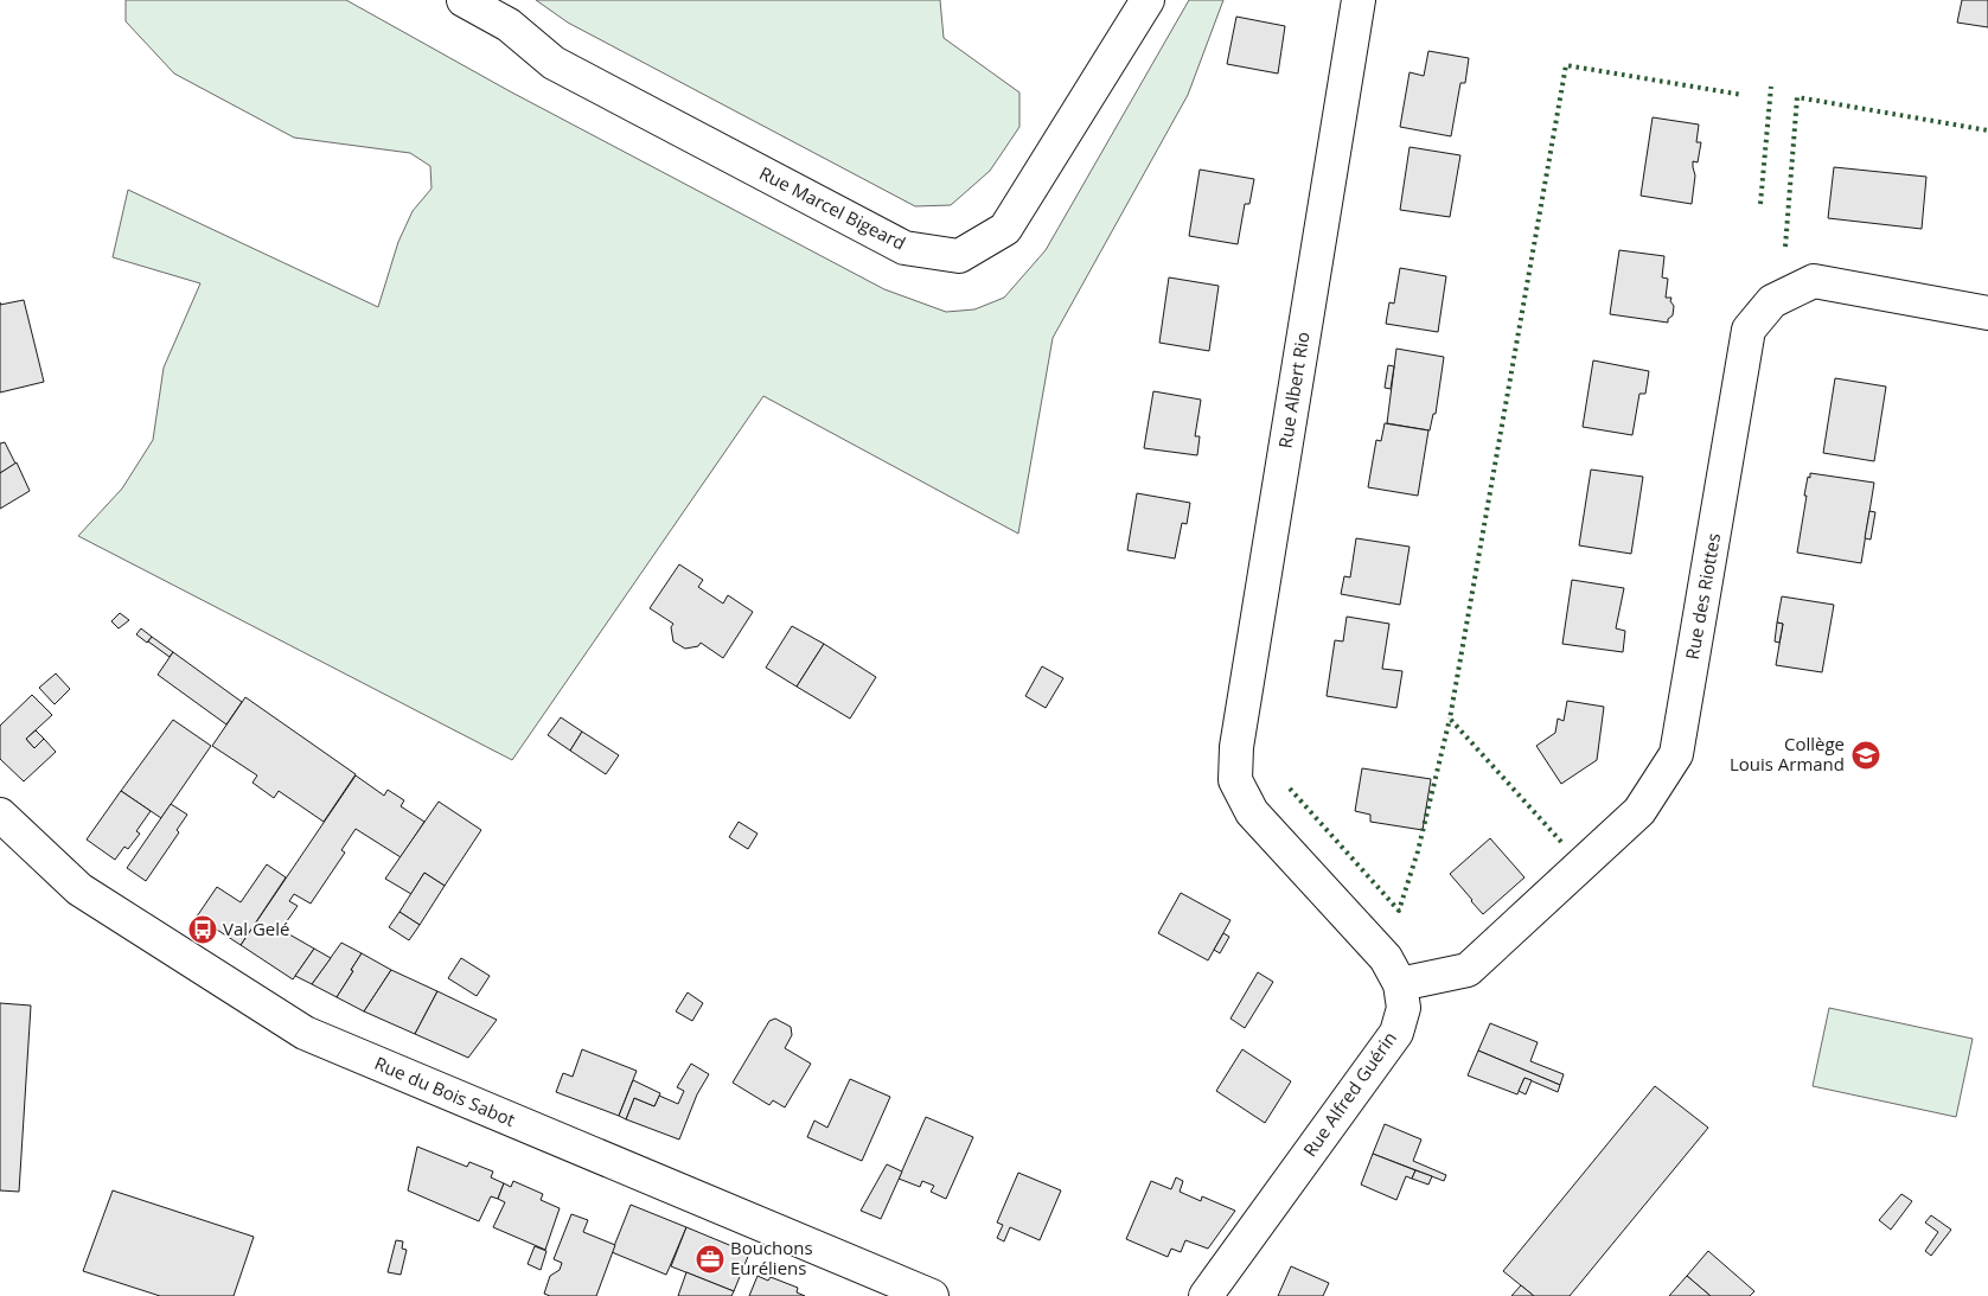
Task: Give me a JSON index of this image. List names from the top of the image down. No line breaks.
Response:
{"streets":{"street":["Rue Marcel Bigeard","Rue Albert Rio","Rue des Riottes","Rue du Bois Sabot","Rue Alfred Guérin"]},"crossings":[["Rue Albert Rio","Rue Alfred Guérin"],["Rue des Riottes","Rue Alfred Guérin"]],"places":{"school or university":["Collège Louis Armand"],"bus stop":["Val Gelé"],"office":["Bouchons Euréliens"]}}
